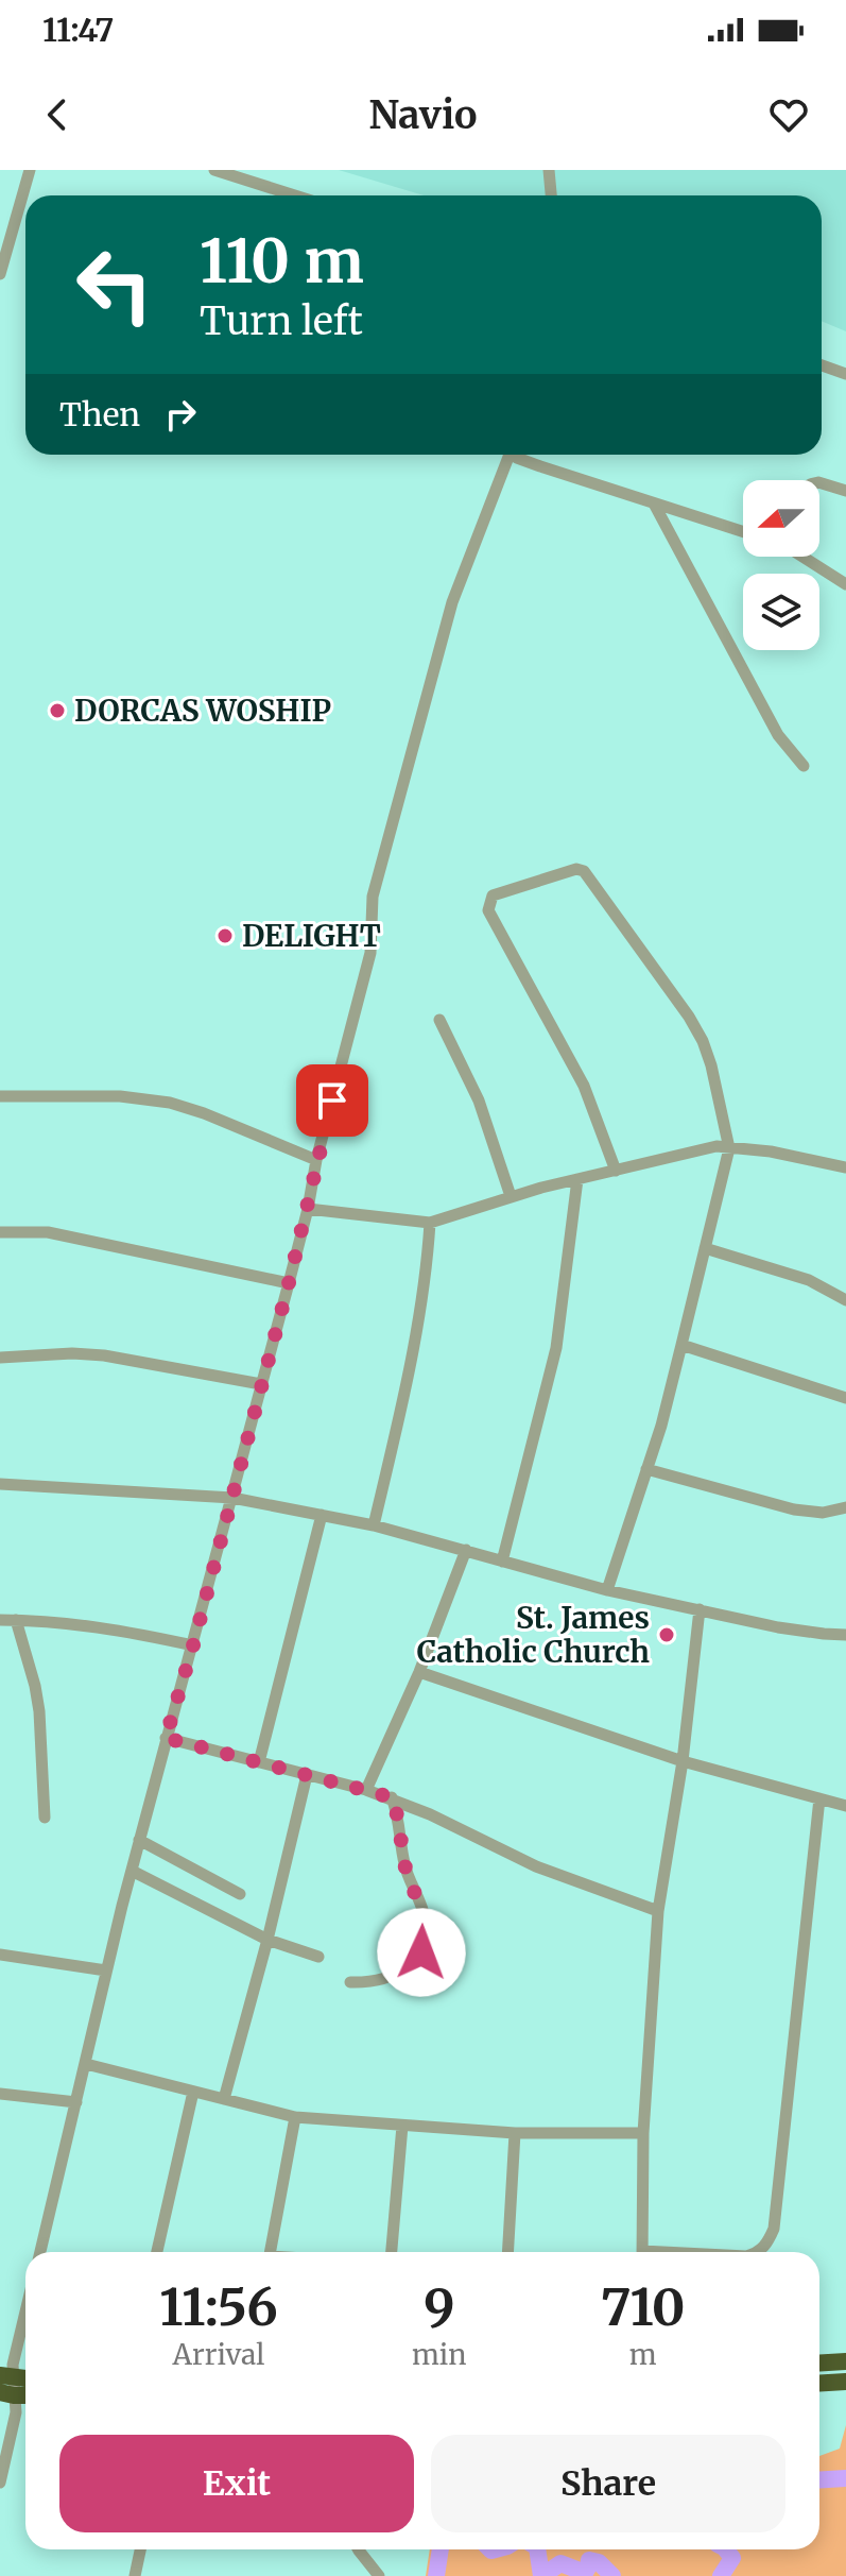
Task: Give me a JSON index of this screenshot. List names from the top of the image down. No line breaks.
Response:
{"places":["DORCAS WOSHIP","DELIGHT","St. James Catholic Church"],"north":"left","page":{"status":"11:47","header":"Navio","turn":["110 m","Turn left"],"then":"Then","eta":["11:56","Arrival","9","min","710","m"],"buttons":["Exit","Share"]}}
